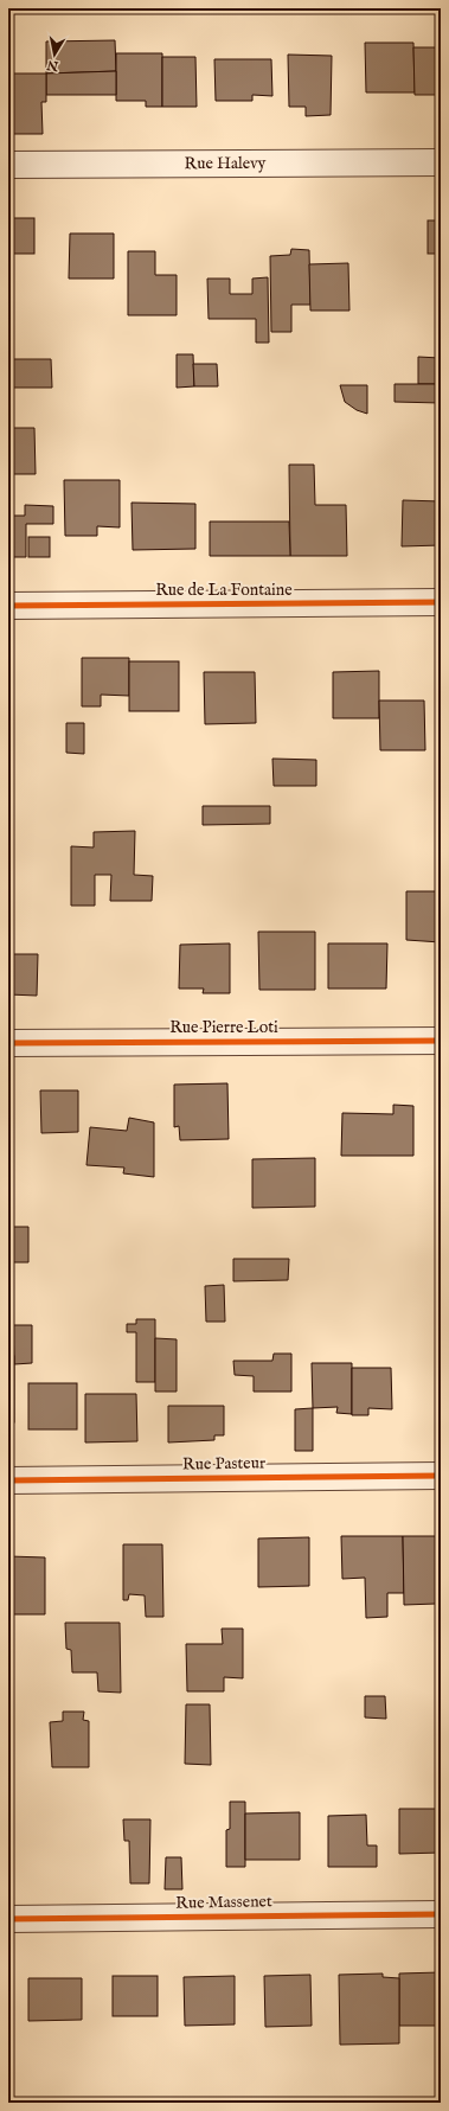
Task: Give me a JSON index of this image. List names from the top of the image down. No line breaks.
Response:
{"streets":{"street":["Rue Halevy","Rue de La Fontaine","Rue Pierre Loti","Rue Pasteur","Rue Massenet"]},"north":"bottom"}
